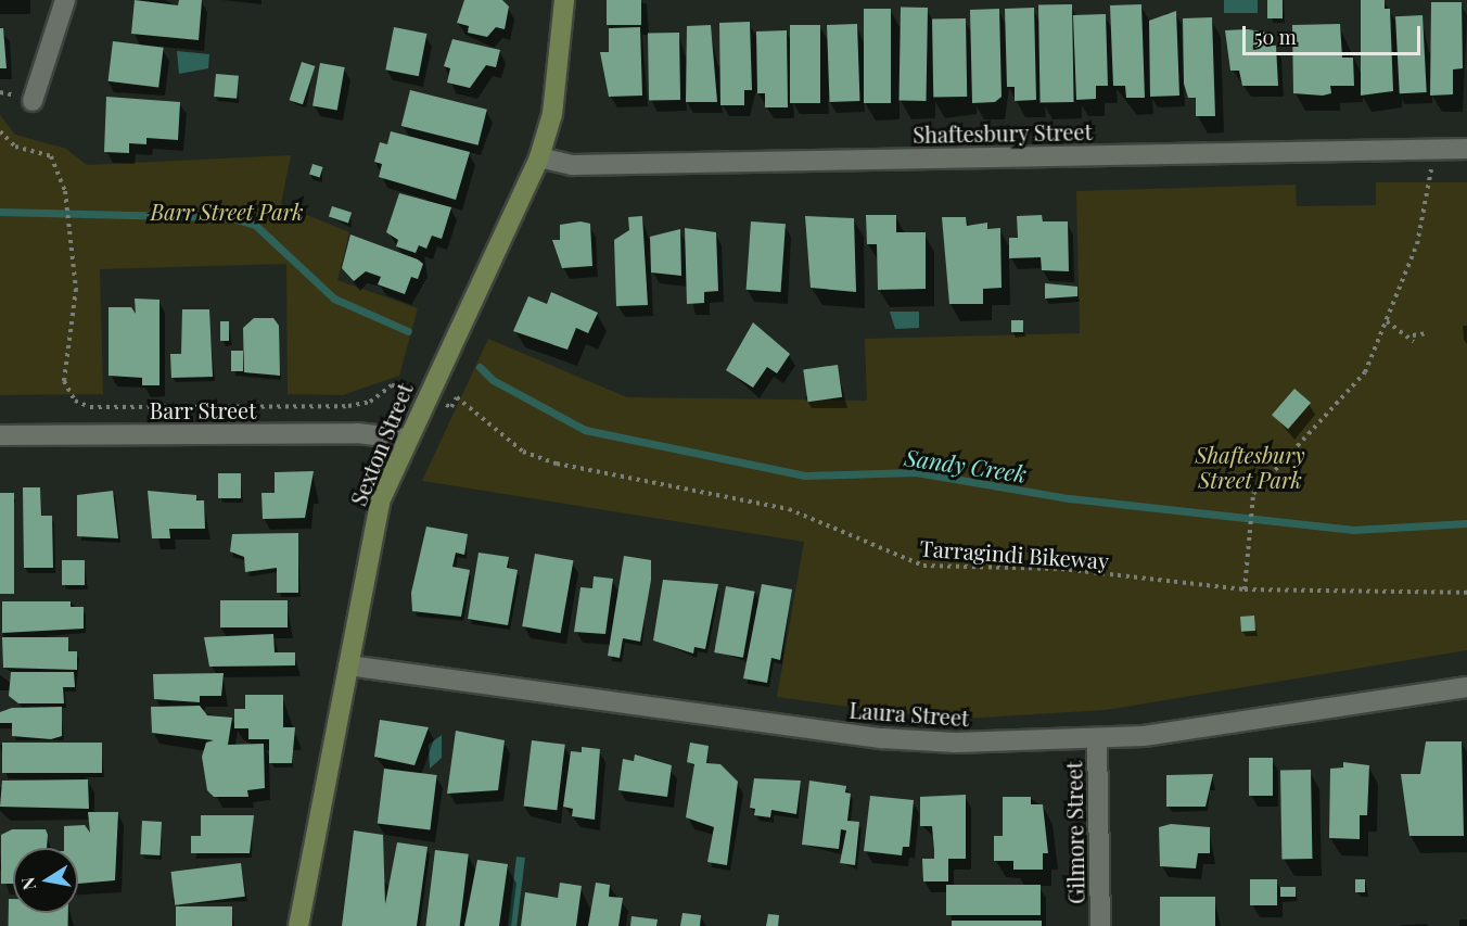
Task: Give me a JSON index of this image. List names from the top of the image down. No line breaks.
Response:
{"streets":{"main road":["Sexton Street"],"street":["Shaftesbury Street","Barr Street","Laura Street","Gilmore Street"],"path":["Tarragindi Bikeway"]},"crossings":[["Shaftesbury Street","Sexton Street"],["Barr Street","Sexton Street"],["Sexton Street","Laura Street"],["Laura Street","Gilmore Street"]],"water":["Sandy Creek"],"parks":["Barr Street Park","Shaftesbury Street Park"],"scale_bar":"50 m","north":"left"}
